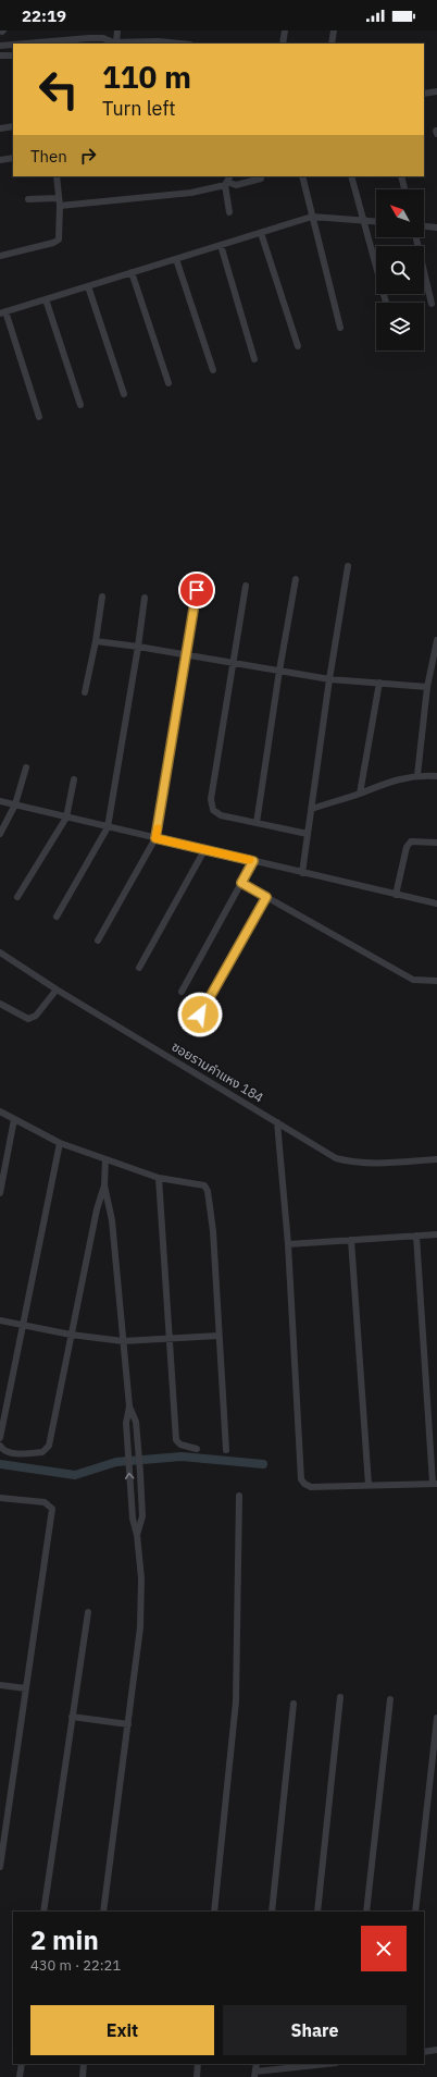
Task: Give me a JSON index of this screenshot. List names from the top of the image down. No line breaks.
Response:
{"streets":{"street":["ซอยรามคำแหง 184"]},"north":"top left","page":{"status":"22:19","turn":["110 m","Turn left"],"then":"Then","heading":["2 min","430 m · 22:21"],"buttons":["Exit","Share"]}}
